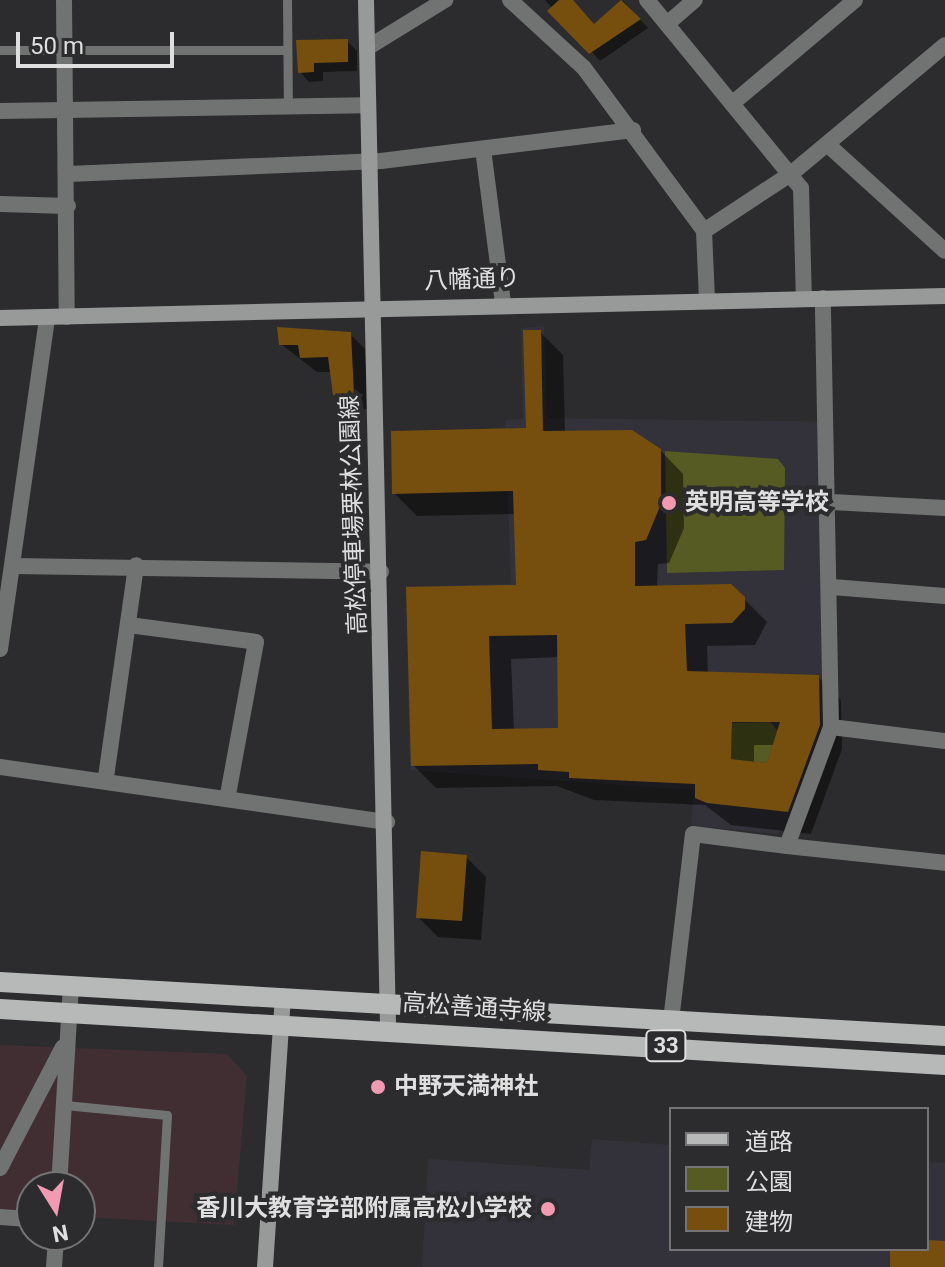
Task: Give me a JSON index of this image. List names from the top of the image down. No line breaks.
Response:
{"streets":{"main road":["八幡通り","高松停車場栗林公園線","高松善通寺線","33"]},"crossings":[["八幡通り","高松停車場栗林公園線"],["高松停車場栗林公園線","高松善通寺線"]],"places":["英明高等学校","中野天満神社","香川大教育学部附属高松小学校"],"legend":["道路","公園","建物"],"scale_bar":"50 m","north":"bottom"}
